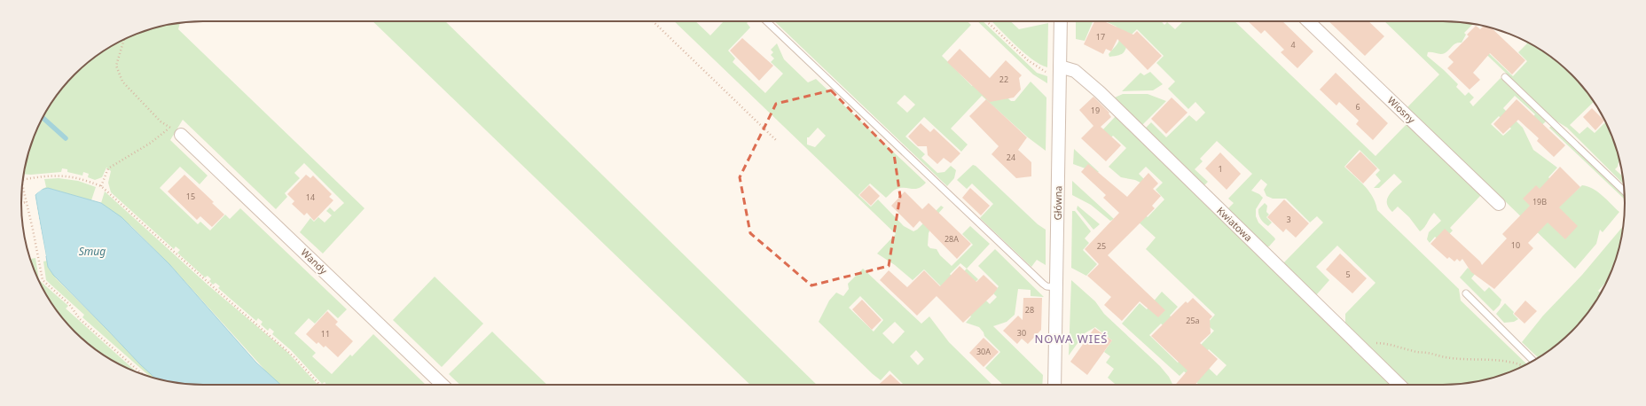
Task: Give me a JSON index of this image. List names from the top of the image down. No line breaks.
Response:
{"streets":{"street":["Wiosny","Główna","Kwiatowa","Wandy"]},"crossings":[["Główna","Kwiatowa"]],"districts":["NOWA WIEŚ"],"water":["Smug"],"house_numbers":["17","4","22","6","19","24","1","15","14","19B","3","28A","10","25","5","28","25a","30","11","30A"]}
